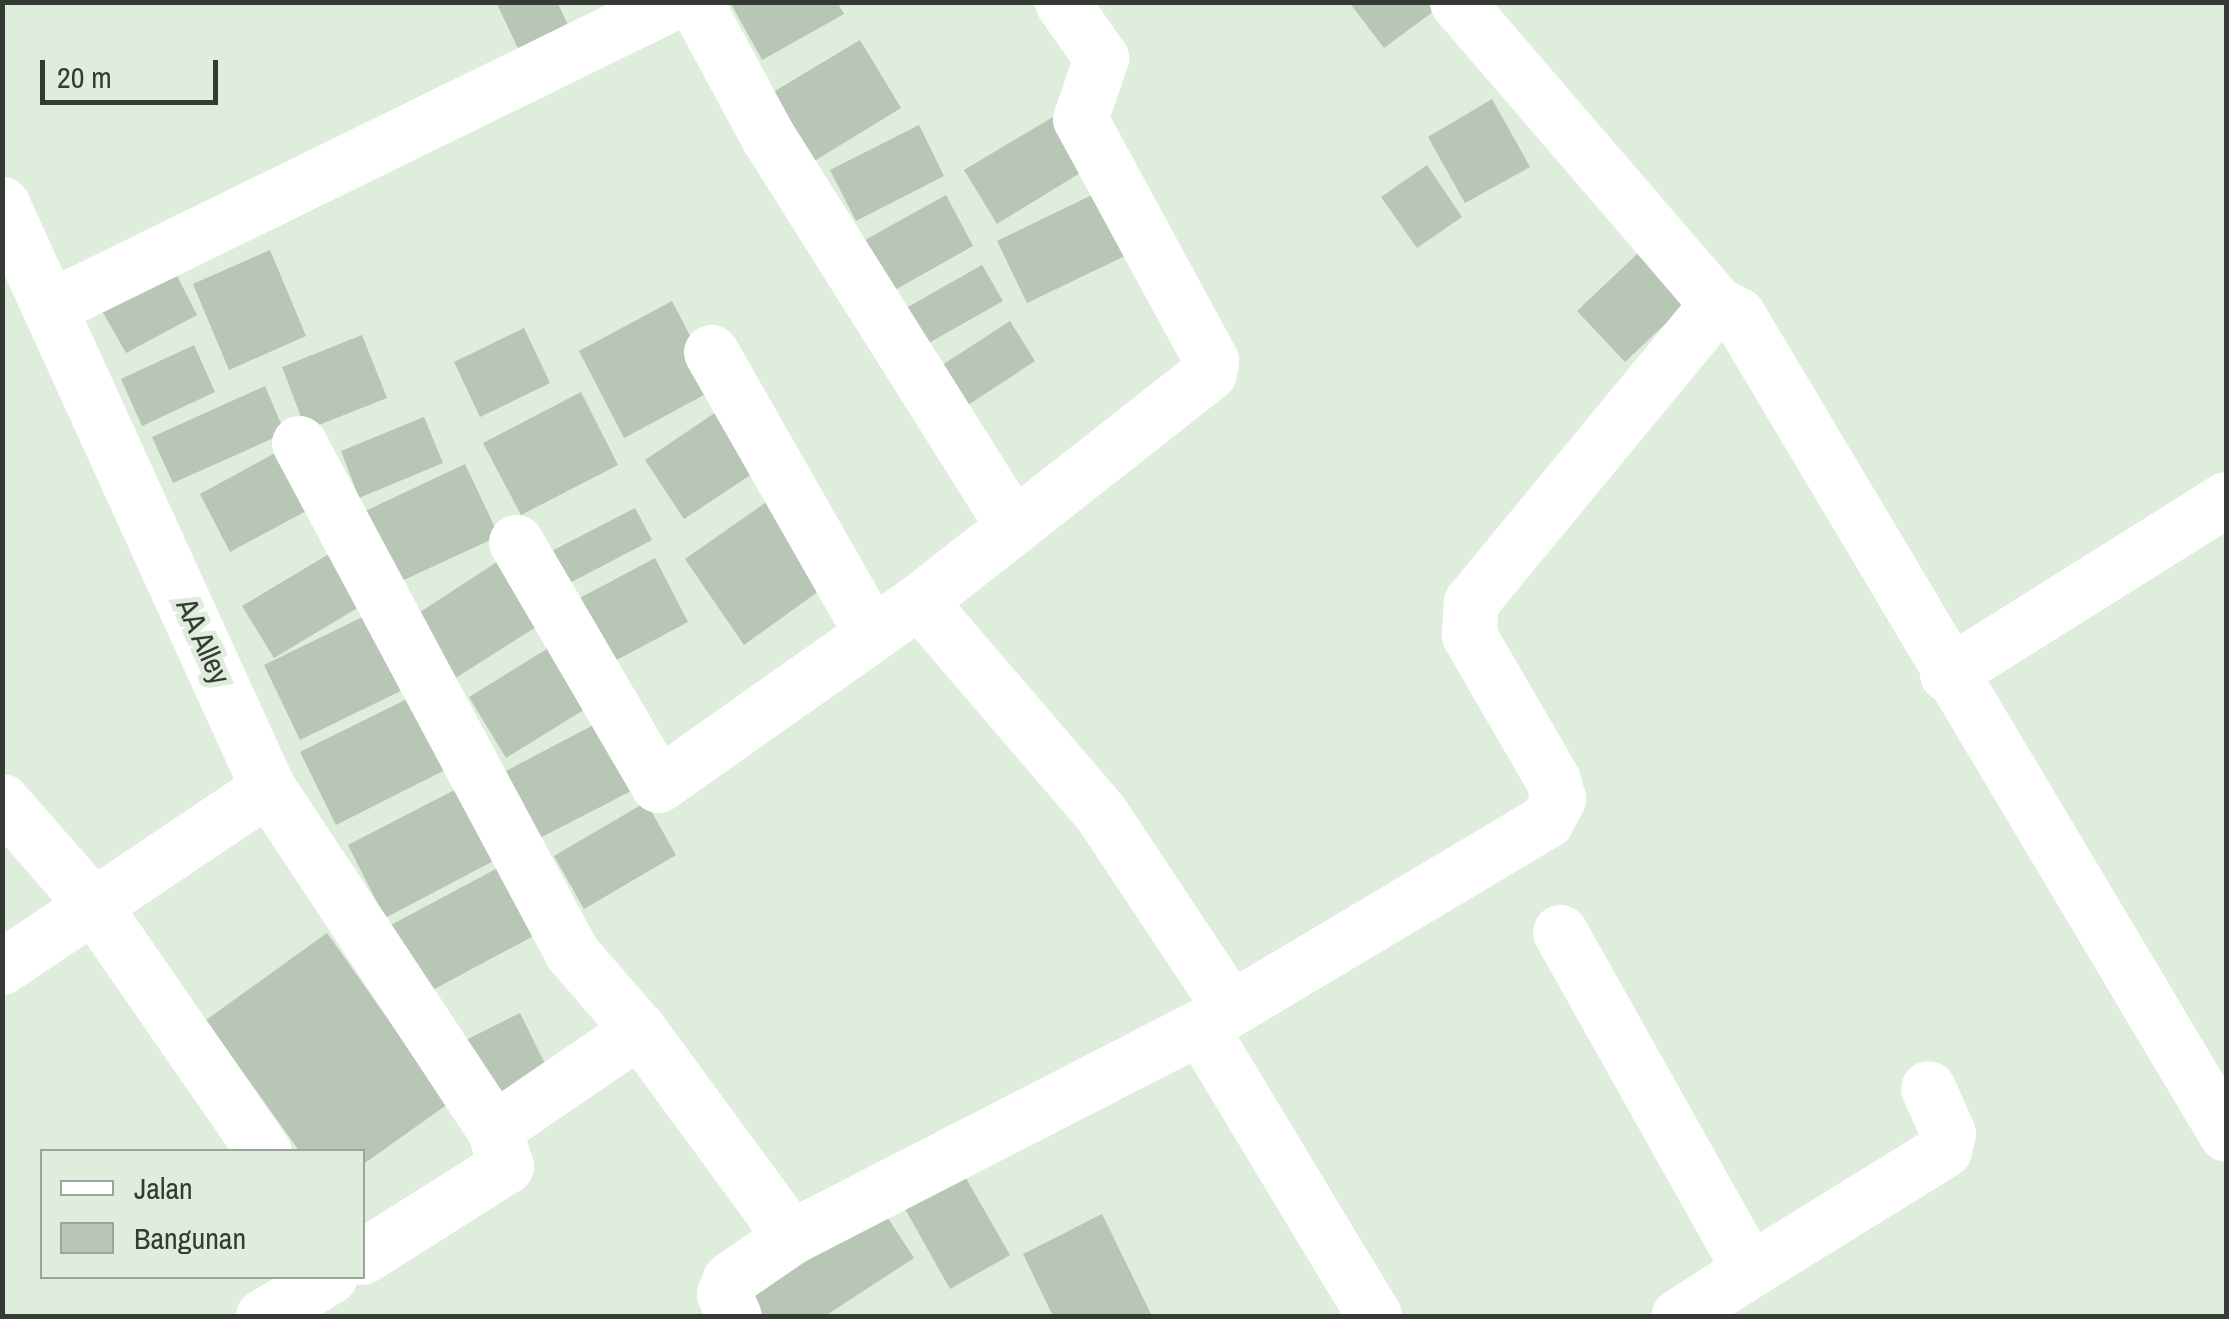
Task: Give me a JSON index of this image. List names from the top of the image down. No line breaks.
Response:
{"streets":{"street":["AA Alley"]},"legend":["Jalan","Bangunan"],"scale_bar":"20 m"}
